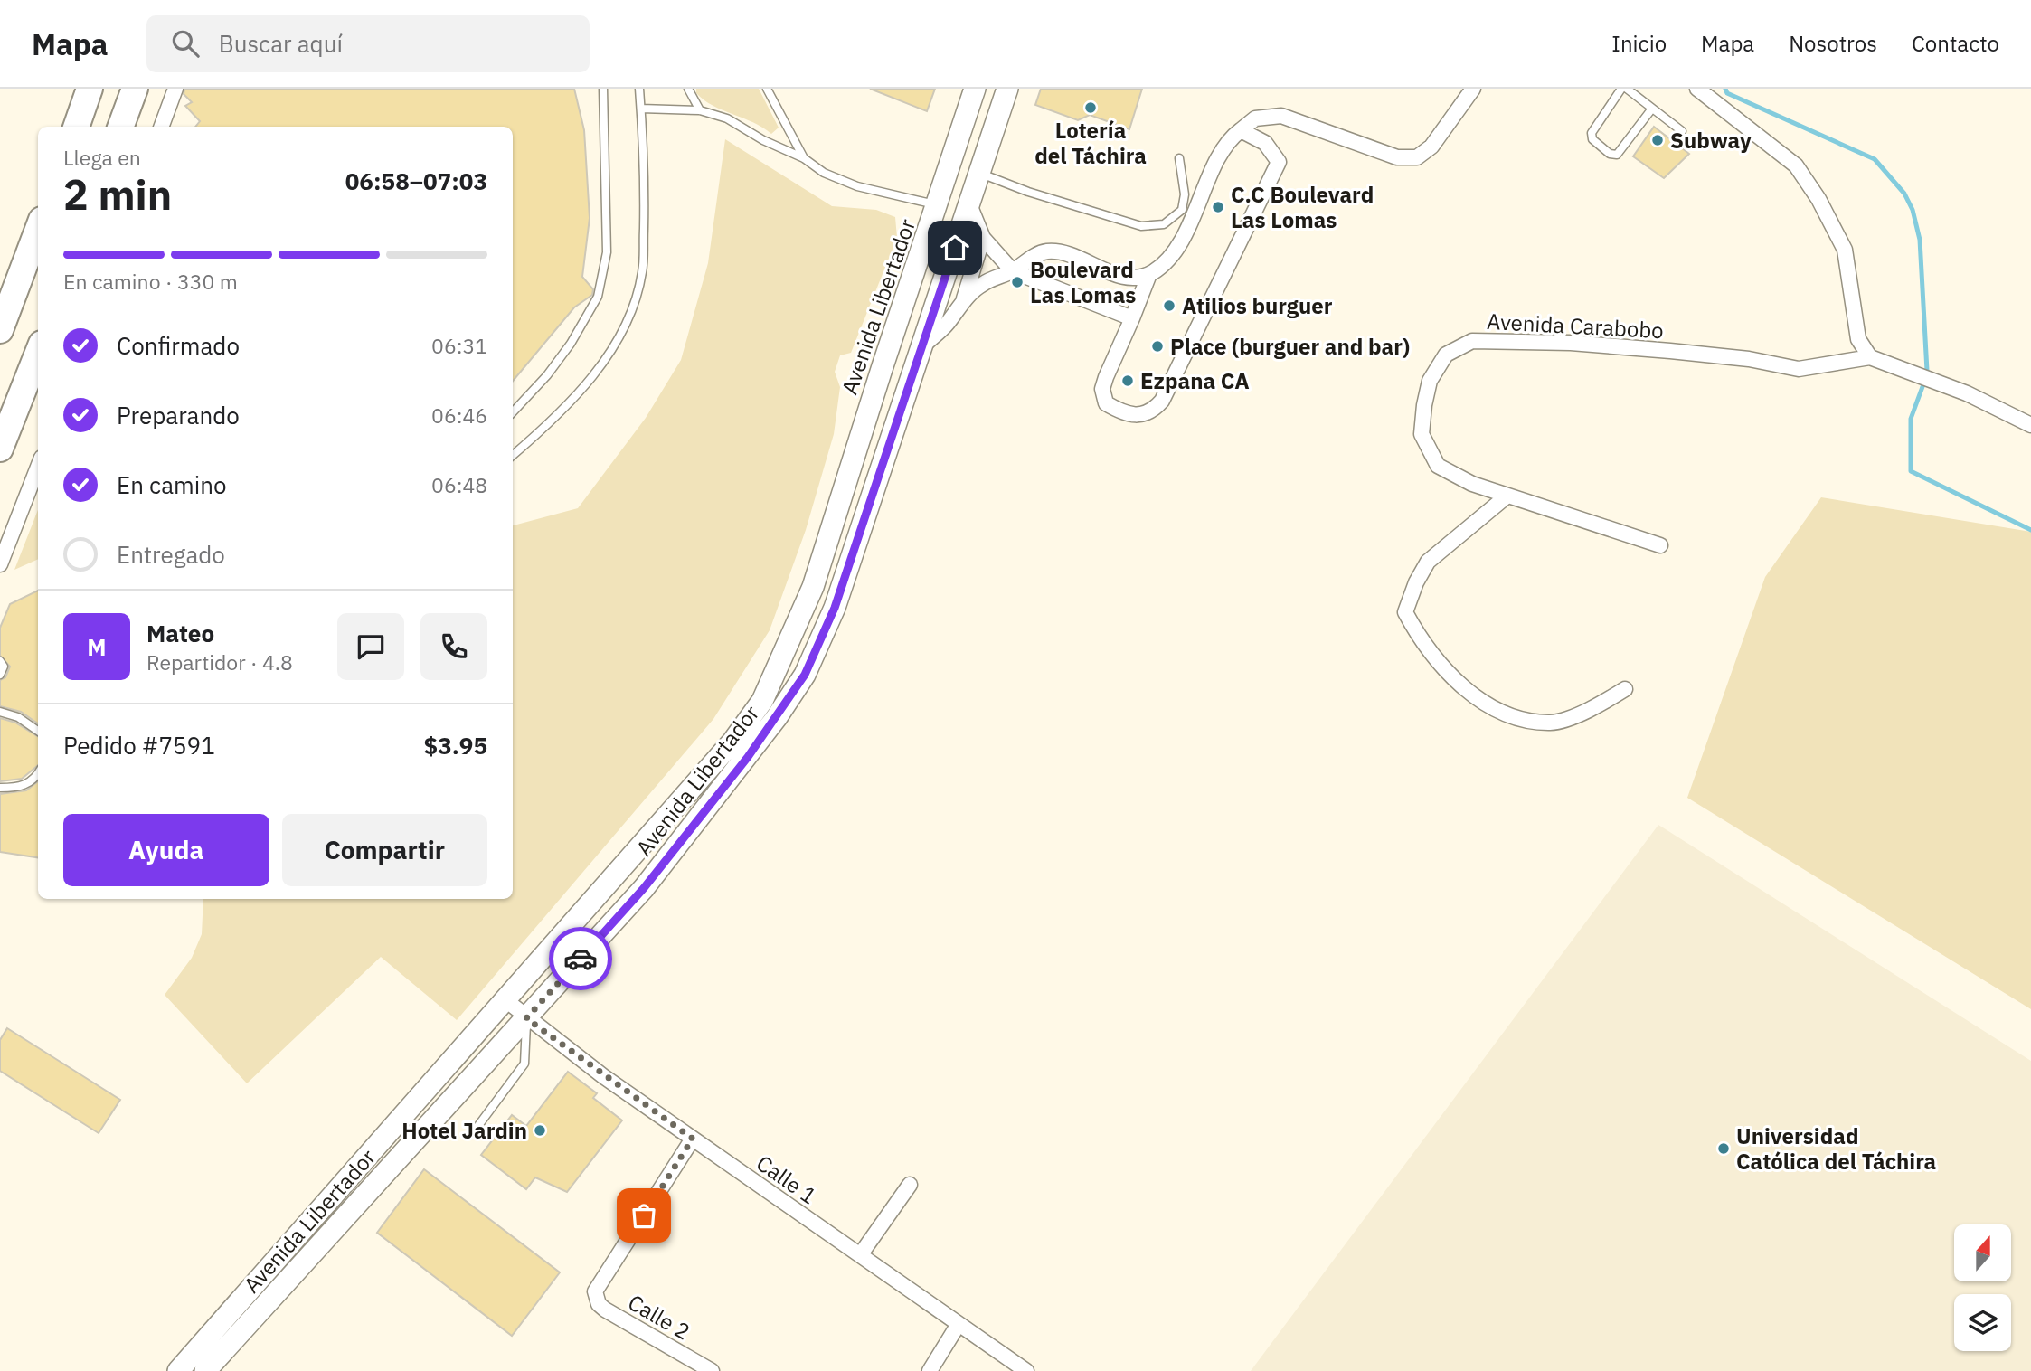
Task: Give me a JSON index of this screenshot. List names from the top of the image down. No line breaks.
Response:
{"streets":{"main road":["Avenida Libertador"],"street":["Avenida Carabobo","Calle 1","Calle 2"]},"crossings":[["Avenida Libertador","Calle 1"],["Calle 1","Calle 2"]],"places":["Lotería del Táchira","Subway","C.C Boulevard Las Lomas","Boulevard Las Lomas","Atilios burguer","Place (burguer and bar)","Ezpana CA","Hotel Jardin","Universidad Católica del Táchira"],"north":"top","page":{"header":"Mapa","search":"Buscar aquí","nav":["Inicio","Mapa","Nosotros","Contacto"],"heading":["2 min","Llega en","06:58–07:03"],"panel":["Mateo","Repartidor · 4.8","Pedido #7591","$3.95"],"bar":"En camino · 330 m","list":[["Confirmado","06:31"],["Preparando","06:46"],["En camino","06:48"],"Entregado"],"round":"M","buttons":["Ayuda","Compartir"]}}
